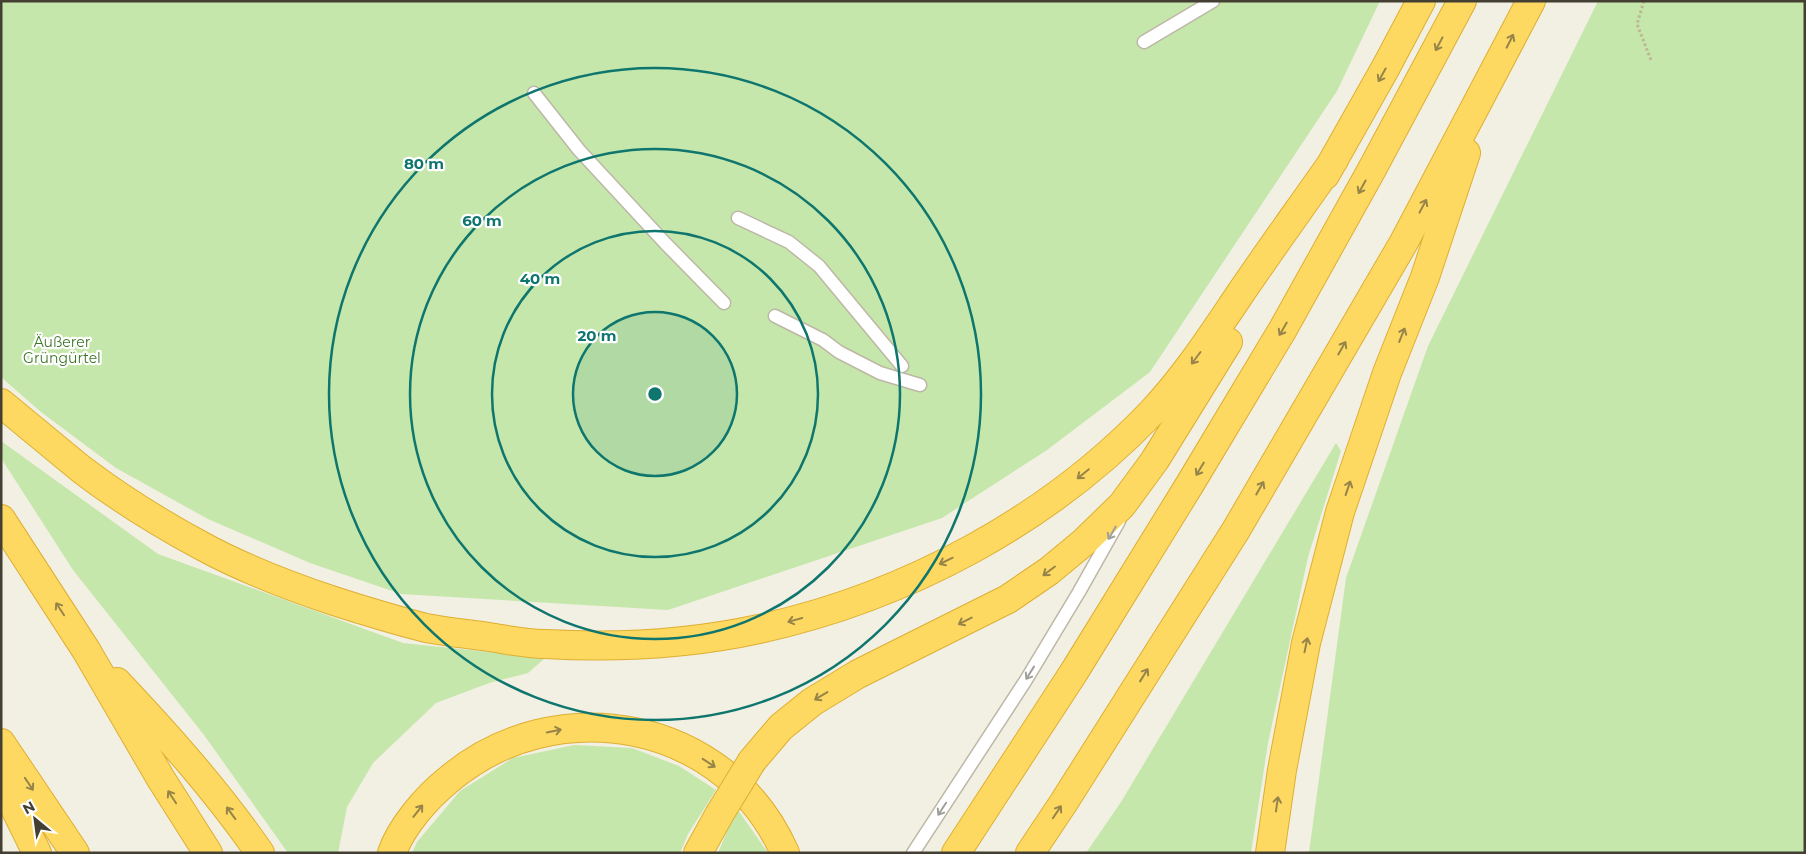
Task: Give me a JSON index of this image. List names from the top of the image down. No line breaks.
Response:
{"parks":["Äußerer Grüngürtel"],"north":"top left","rings":["80 m","60 m","40 m","20 m"]}
